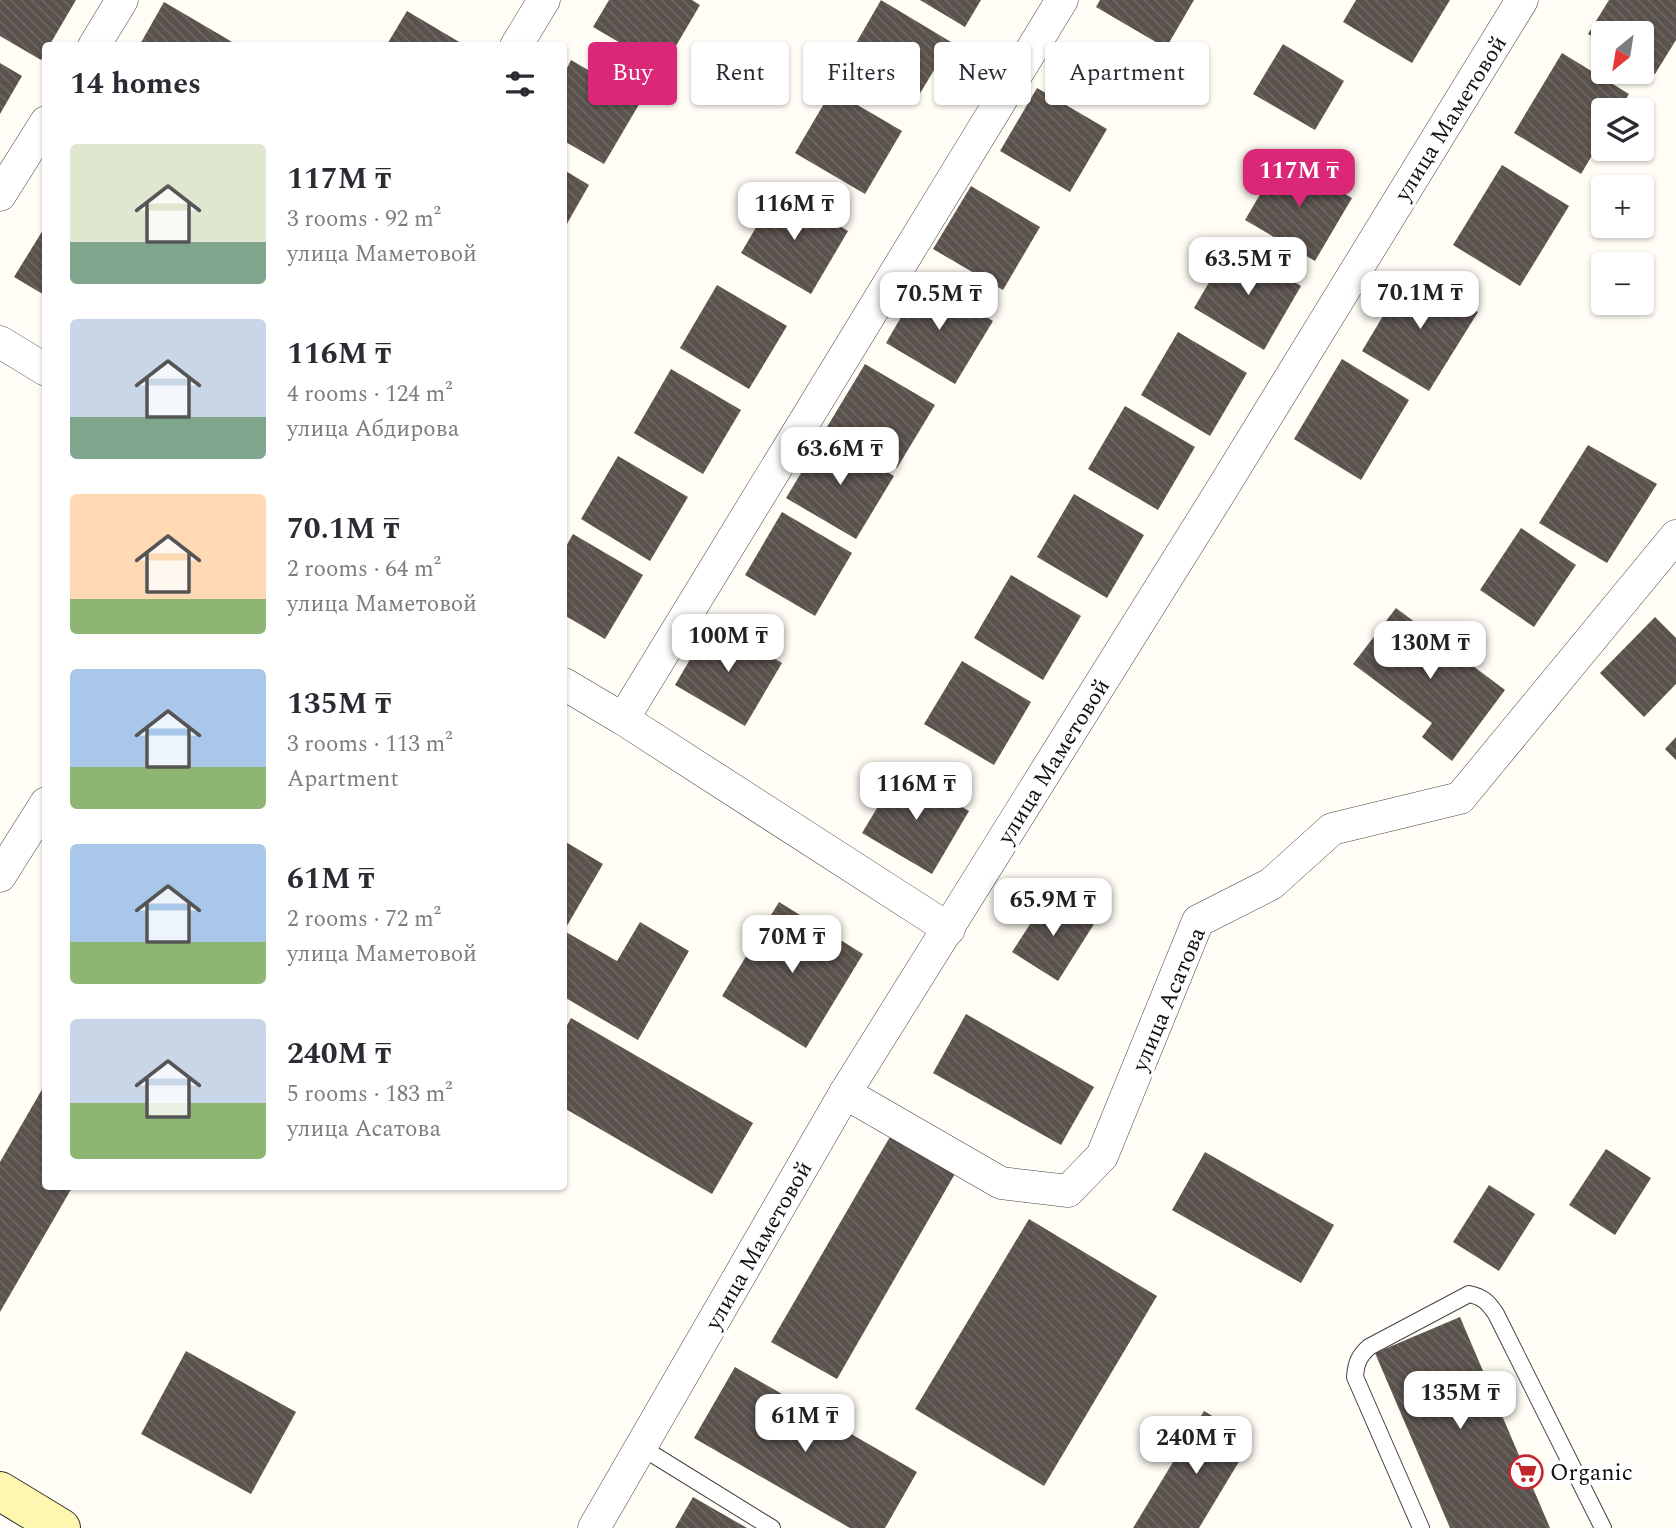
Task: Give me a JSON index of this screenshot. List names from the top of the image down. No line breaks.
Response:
{"streets":{"street":["улица Маметовой","улица Асатова"]},"crossings":[["улица Маметовой","улица Асатова"]],"places":{"supermarket":["Organic"]},"north":"bottom left","page":{"map_buttons":["+","−"],"chip":["Buy","Rent","Filters","New","Apartment"],"heading":"14 homes","list":[{"name":"117M ₸","note":"3 rooms · 92 m² · улица Маметовой"},{"name":"116M ₸","note":"4 rooms · 124 m² · улица Абдирова"},{"name":"70.1M ₸","note":"2 rooms · 64 m² · улица Маметовой"},{"name":"135M ₸","note":"3 rooms · 113 m² · Apartment"},{"name":"61M ₸","note":"2 rooms · 72 m² · улица Маметовой"},{"name":"240M ₸","note":"5 rooms · 183 m² · улица Асатова"}],"price":["117M ₸","116M ₸","63.5M ₸","70.1M ₸","70.5M ₸","63.6M ₸","100M ₸","130M ₸","116M ₸","65.9M ₸","70M ₸","135M ₸","61M ₸","240M ₸"]}}
